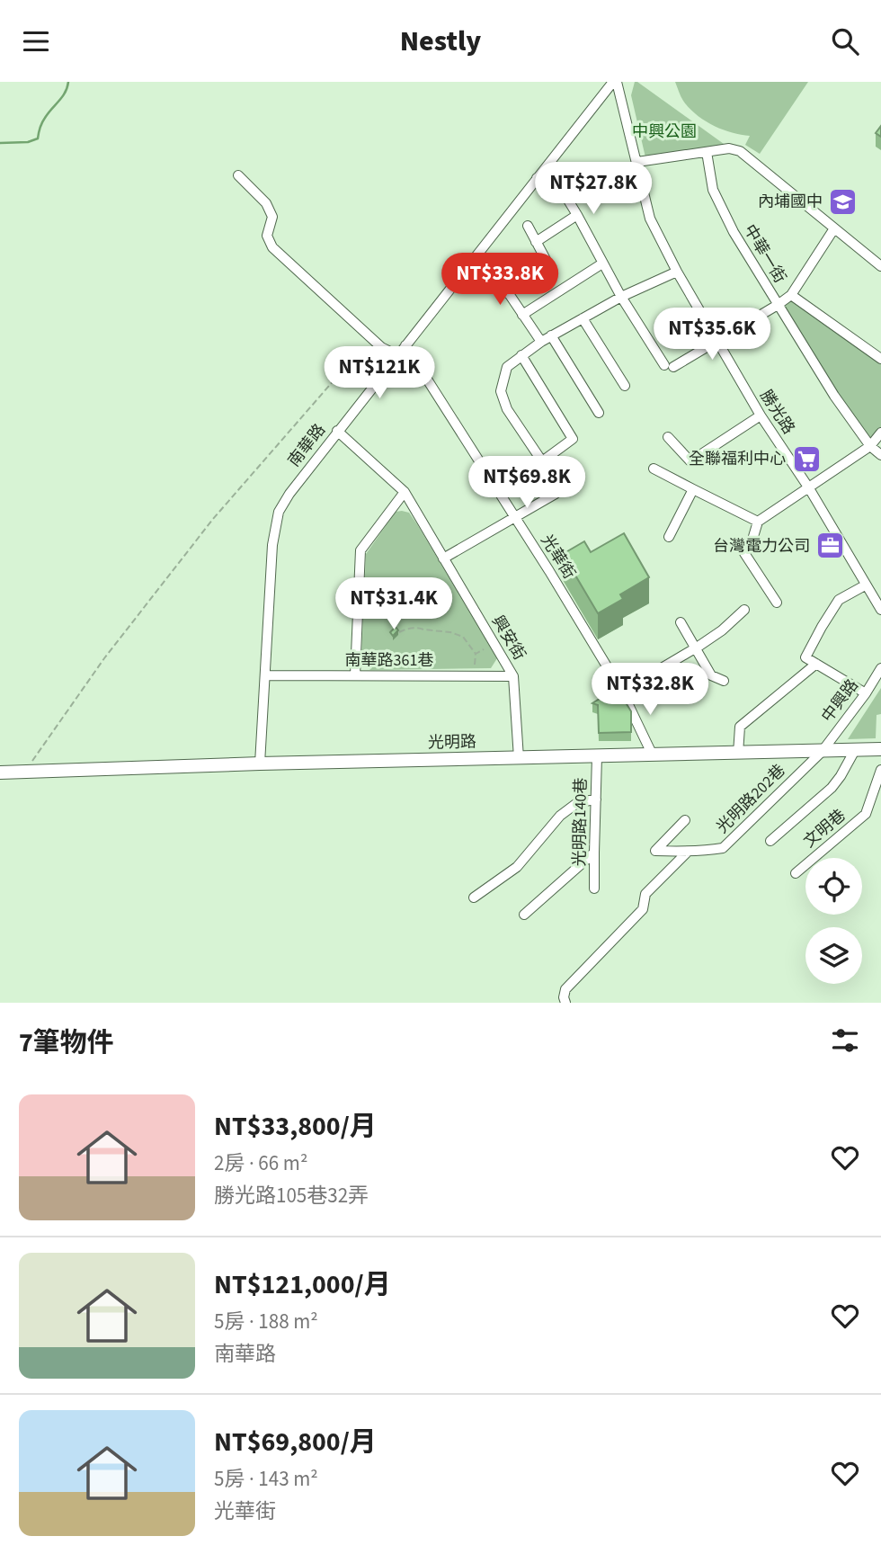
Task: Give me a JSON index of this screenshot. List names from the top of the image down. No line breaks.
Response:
{"streets":{"main road":["光明路"],"street":["中華一街","勝光路","南華路","光華街","興安街","南華路361巷","中興路","光明路202巷","光明路140巷","文明巷"]},"crossings":[["勝光路","南華路"],["南華路","光華街"],["南華路","興安街"],["南華路","南華路361巷"],["南華路","光明路"],["光華街","光明路"],["興安街","南華路361巷"],["興安街","光明路"],["中興路","光明路"],["中興路","光明路202巷"],["光明路","光明路202巷"],["光明路","光明路140巷"]],"parks":["中興公園"],"places":{"school or university":["內埔國中"],"supermarket":["全聯福利中心"],"office":["台灣電力公司"]},"page":{"header":"Nestly","price":["NT$27.8K","NT$33.8K","NT$35.6K","NT$121K","NT$69.8K","NT$31.4K","NT$32.8K"],"heading":"7筆物件","list":[{"name":"NT$33,800/月","note":"2房 · 66 m² · 勝光路105巷32弄"},{"name":"NT$121,000/月","note":"5房 · 188 m² · 南華路"},{"name":"NT$69,800/月","note":"5房 · 143 m² · 光華街"}]}}
